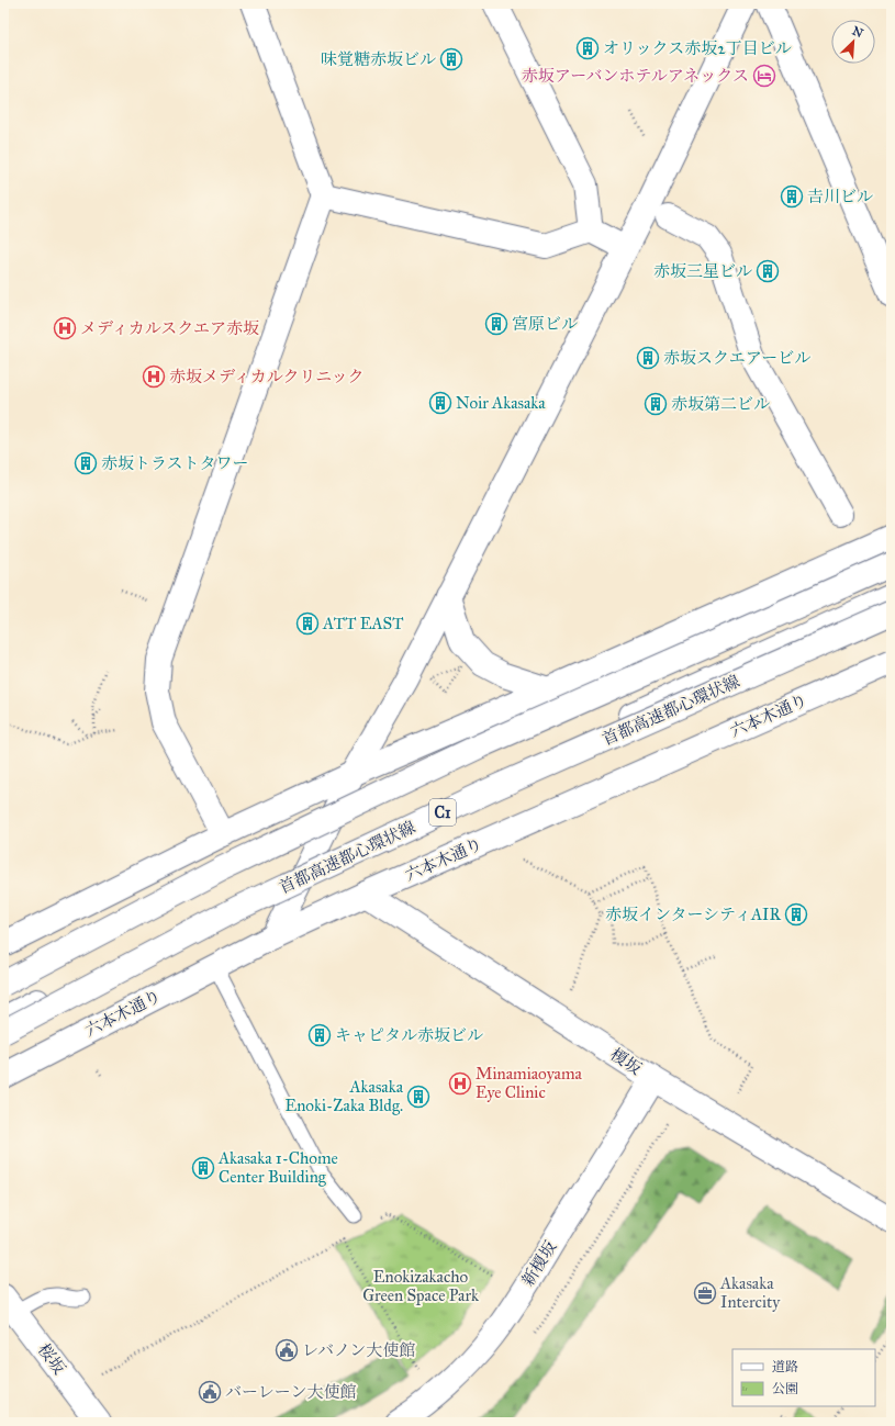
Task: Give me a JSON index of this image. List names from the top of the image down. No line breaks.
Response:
{"streets":{"main road":["首都高速都心環状線","六本木通り","C1","榎坂","新榎坂","桜坂"]},"crossings":[["六本木通り","榎坂"],["榎坂","新榎坂"]],"parks":["Enokizakacho Green Space Park"],"places":{"building":["オリックス赤坂2丁目ビル","味覚糖赤坂ビル","𠮷川ビル","赤坂三星ビル","宮原ビル","赤坂スクエアービル","Noir Akasaka","赤坂第二ビル","赤坂トラストタワー","ATT EAST","赤坂インターシティAIR","キャピタル赤坂ビル","Akasaka Enoki-Zaka Bldg.","Akasaka 1-Chome Center Building"],"hotel":["赤坂アーバンホテルアネックス"],"hospital":["メディカルスクエア赤坂","赤坂メディカルクリニック","Minamiaoyama Eye Clinic"],"office":["Akasaka Intercity"],"public building":["レバノン大使館","バーレーン大使館"]},"legend":["道路","公園"],"north":"top right"}
